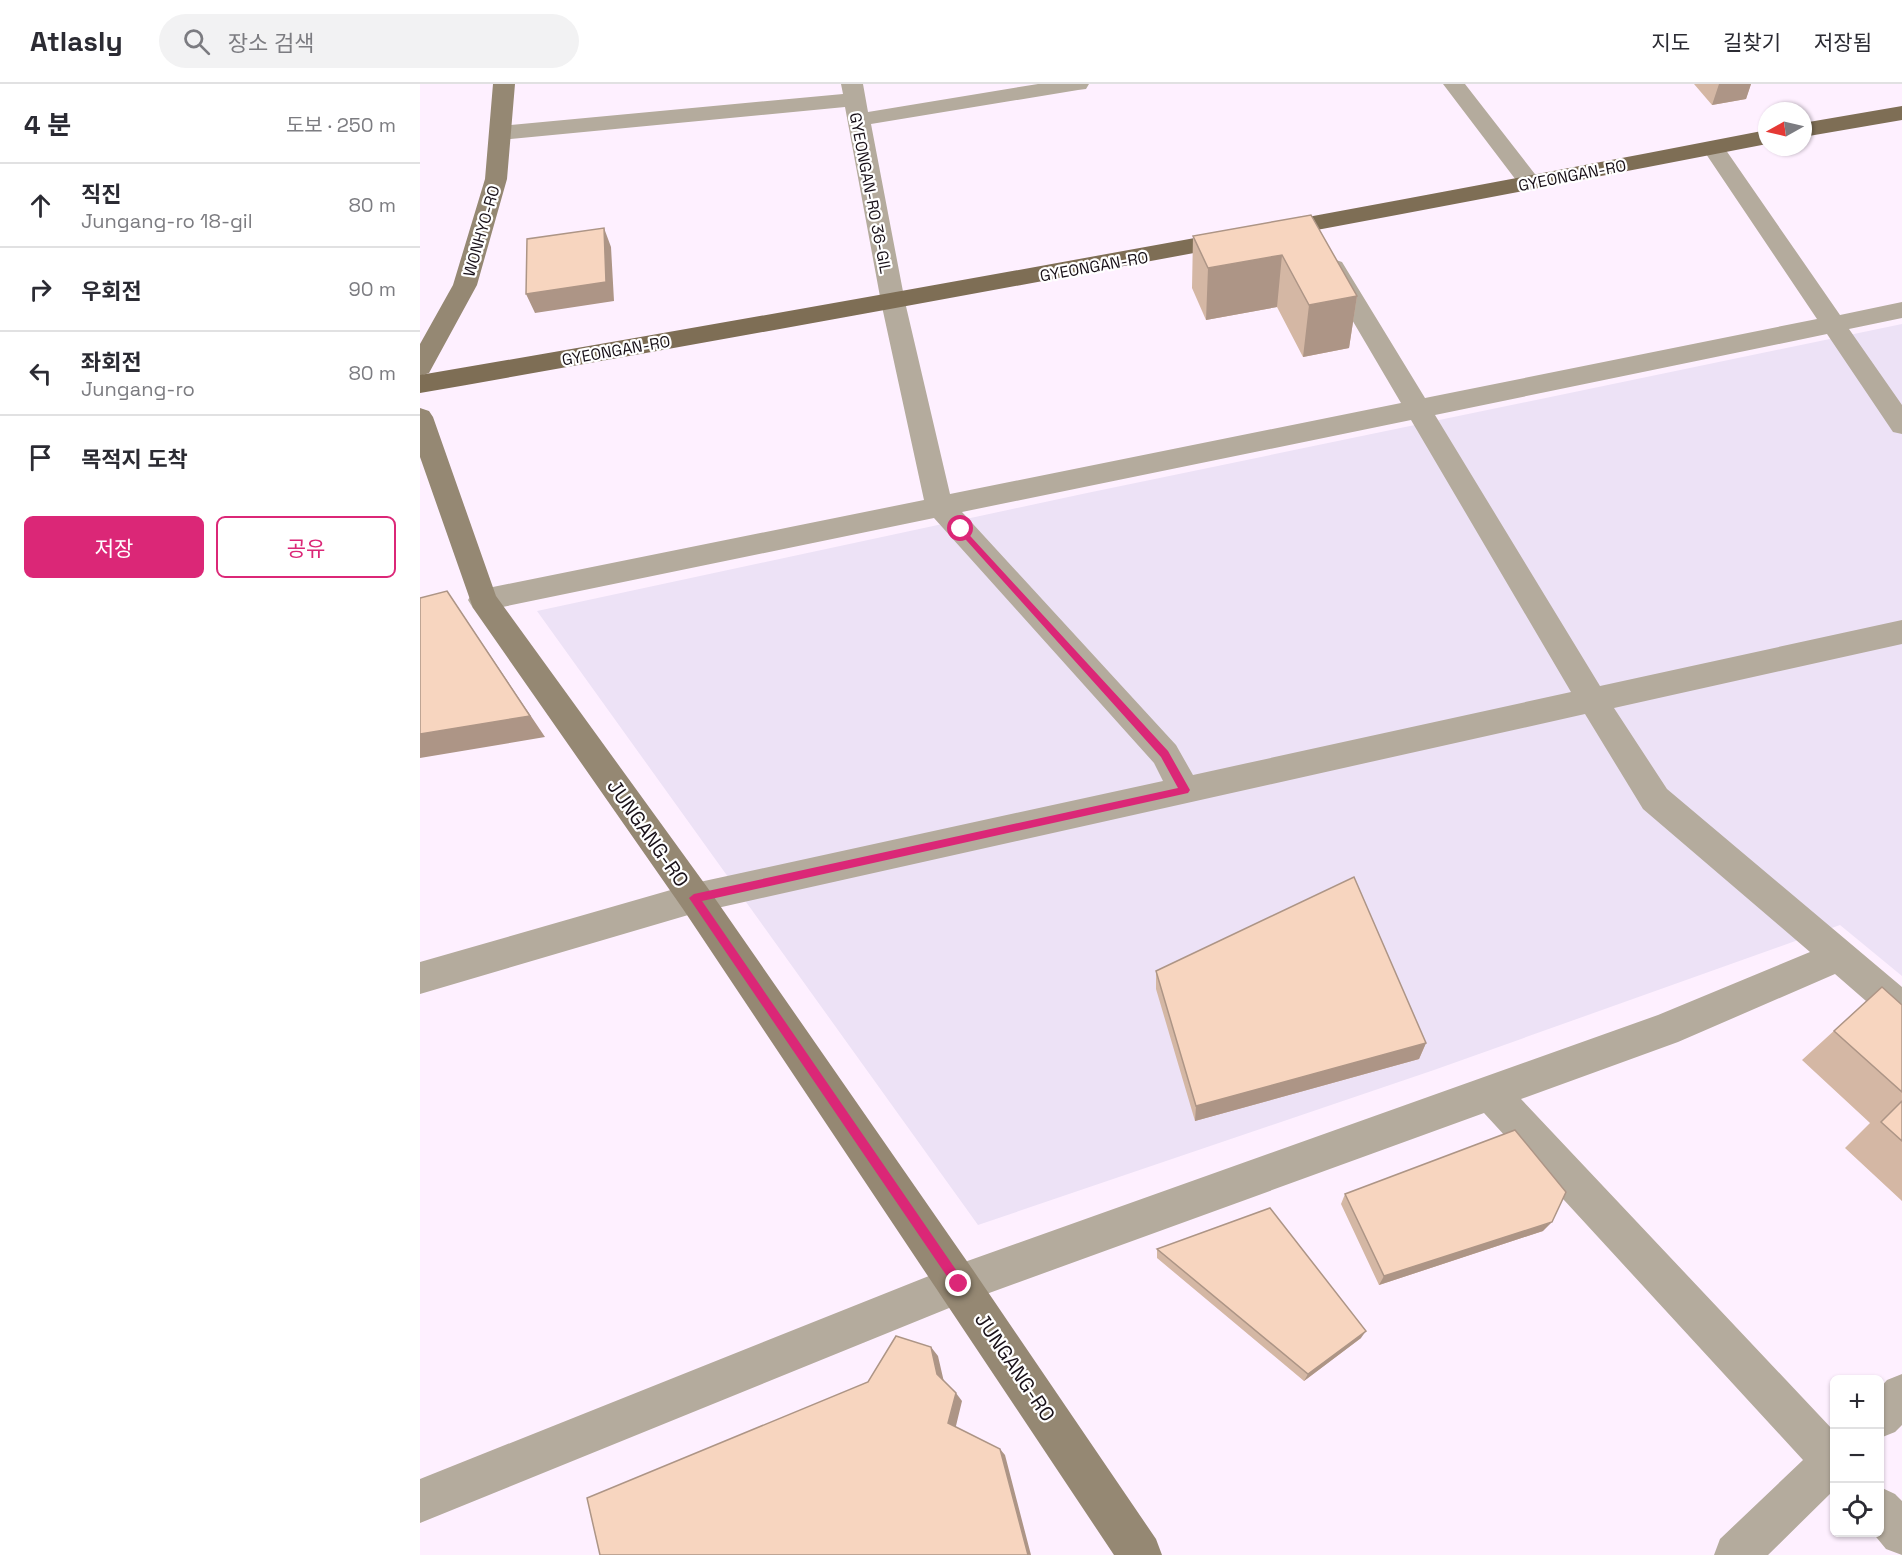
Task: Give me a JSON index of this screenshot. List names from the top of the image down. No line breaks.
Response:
{"streets":{"main road":["GYEONGAN-RO"],"street":["GYEONGAN-RO 36-GIL","WONHYO-RO","JUNGANG-RO"]},"crossings":[["GYEONGAN-RO","GYEONGAN-RO 36-GIL"]],"north":"left","page":{"header":"Atlasly","search":"장소 검색","nav":["지도","길찾기","저장됨"],"heading":["4 분","도보 · 250 m"],"list":[["직진","Jungang-ro 18-gil","80 m"],["우회전","90 m"],["좌회전","Jungang-ro","80 m"],"목적지 도착"],"buttons":["저장","공유"],"map_buttons":["+","−"]}}
